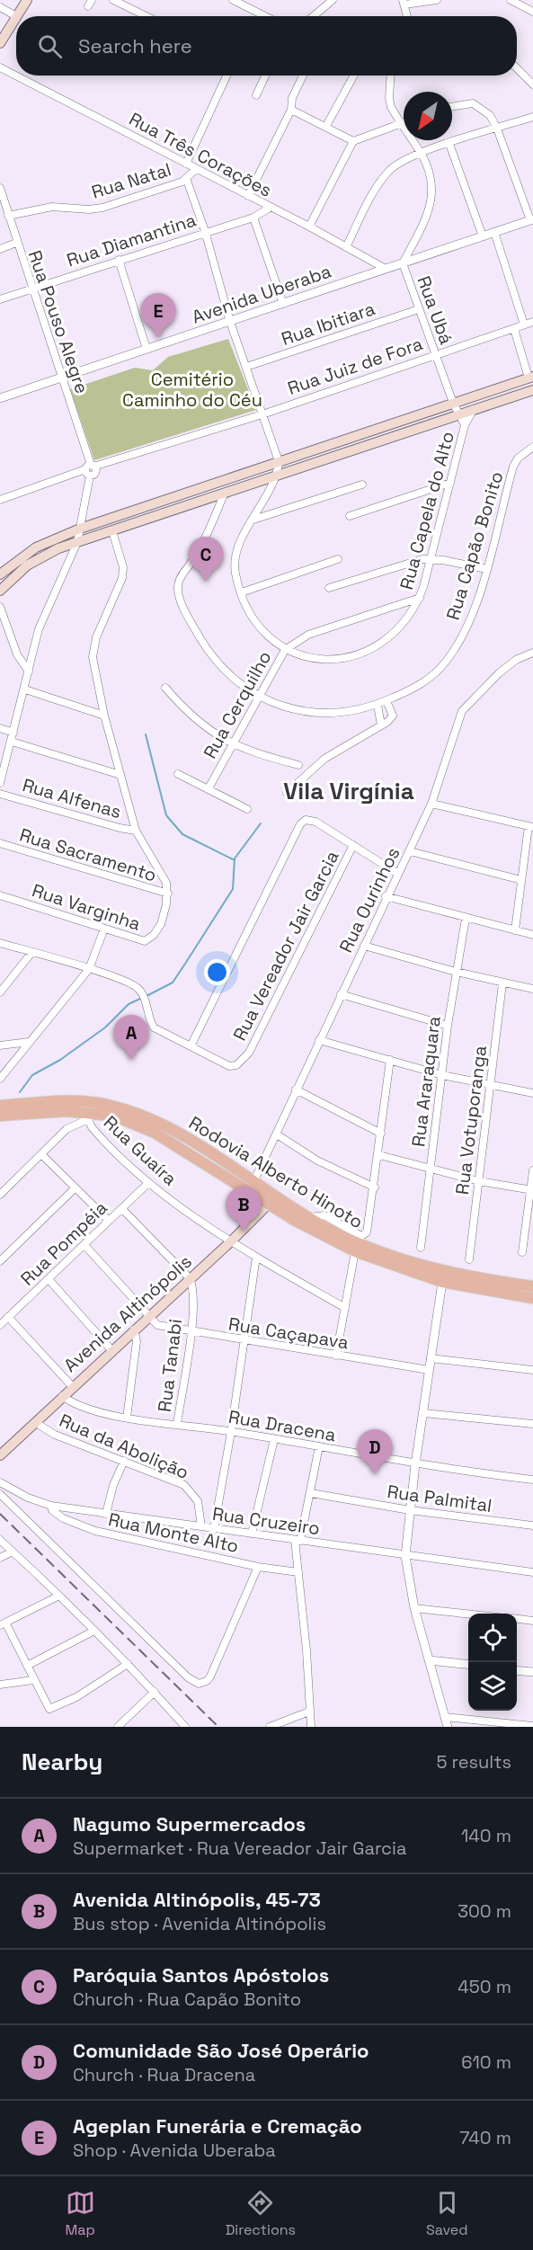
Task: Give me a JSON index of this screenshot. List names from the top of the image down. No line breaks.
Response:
{"streets":{"main road":["Rodovia Alberto Hinoto","Avenida Altinópolis"],"street":["Rua Três Corações","Rua Natal","Rua Diamantina","Avenida Uberaba","Rua Ubá","Rua Pouso Alegre","Rua Ibitiara","Rua Juiz de Fora","Rua Capela do Alto","Rua Capão Bonito","Rua Cerquilho","Rua Alfenas","Rua Sacramento","Rua Ourinhos","Rua Varginha","Rua Vereador Jair Garcia","Rua Araraquara","Rua Votuporanga","Rua Guaíra","Rua Pompéia","Rua Caçapava","Rua Tanabi","Rua Dracena","Rua da Abolição","Rua Palmital","Rua Cruzeiro","Rua Monte Alto"]},"crossings":[["Rua Três Corações","Rua Natal"],["Rua Três Corações","Rua Diamantina"],["Rua Três Corações","Avenida Uberaba"],["Rua Natal","Rua Pouso Alegre"],["Rua Diamantina","Rua Pouso Alegre"],["Avenida Uberaba","Rua Ubá"],["Avenida Uberaba","Rua Pouso Alegre"],["Rua Ubá","Rua Ibitiara"],["Rua Ubá","Rua Juiz de Fora"],["Rua Ubá","Rua Capela do Alto"],["Rua Pouso Alegre","Rua Juiz de Fora"],["Rua Capela do Alto","Rua Cerquilho"],["Rua Capão Bonito","Rua Cerquilho"],["Rua Sacramento","Rua Varginha"],["Rua Ourinhos","Rodovia Alberto Hinoto"],["Rua Guaíra","Rodovia Alberto Hinoto"],["Rua Guaíra","Rua Pompéia"],["Rua Guaíra","Avenida Altinópolis"],["Rodovia Alberto Hinoto","Avenida Altinópolis"],["Avenida Altinópolis","Rua Caçapava"],["Avenida Altinópolis","Rua Tanabi"],["Avenida Altinópolis","Rua Dracena"],["Rua Caçapava","Rua Tanabi"],["Rua Tanabi","Rua Dracena"],["Rua da Abolição","Rua Cruzeiro"],["Rua Cruzeiro","Rua Monte Alto"]],"districts":["Vila Virgínia"],"parks":["Cemitério Caminho do Céu"],"north":"bottom left","page":{"search":"Search here","pins":["E","C","A","B","D"],"heading":["Nearby","5 results"],"list":[{"mark":"A","name":"Nagumo Supermercados","note":"Supermarket · Rua Vereador Jair Garcia","value":"140 m"},{"mark":"B","name":"Avenida Altinópolis, 45-73","note":"Bus stop · Avenida Altinópolis","value":"300 m"},{"mark":"C","name":"Paróquia Santos Apóstolos","note":"Church · Rua Capão Bonito","value":"450 m"},{"mark":"D","name":"Comunidade São José Operário","note":"Church · Rua Dracena","value":"610 m"},{"mark":"E","name":"Ageplan Funerária e Cremação","note":"Shop · Avenida Uberaba","value":"740 m"}],"nav":["Map","Directions","Saved"]}}
